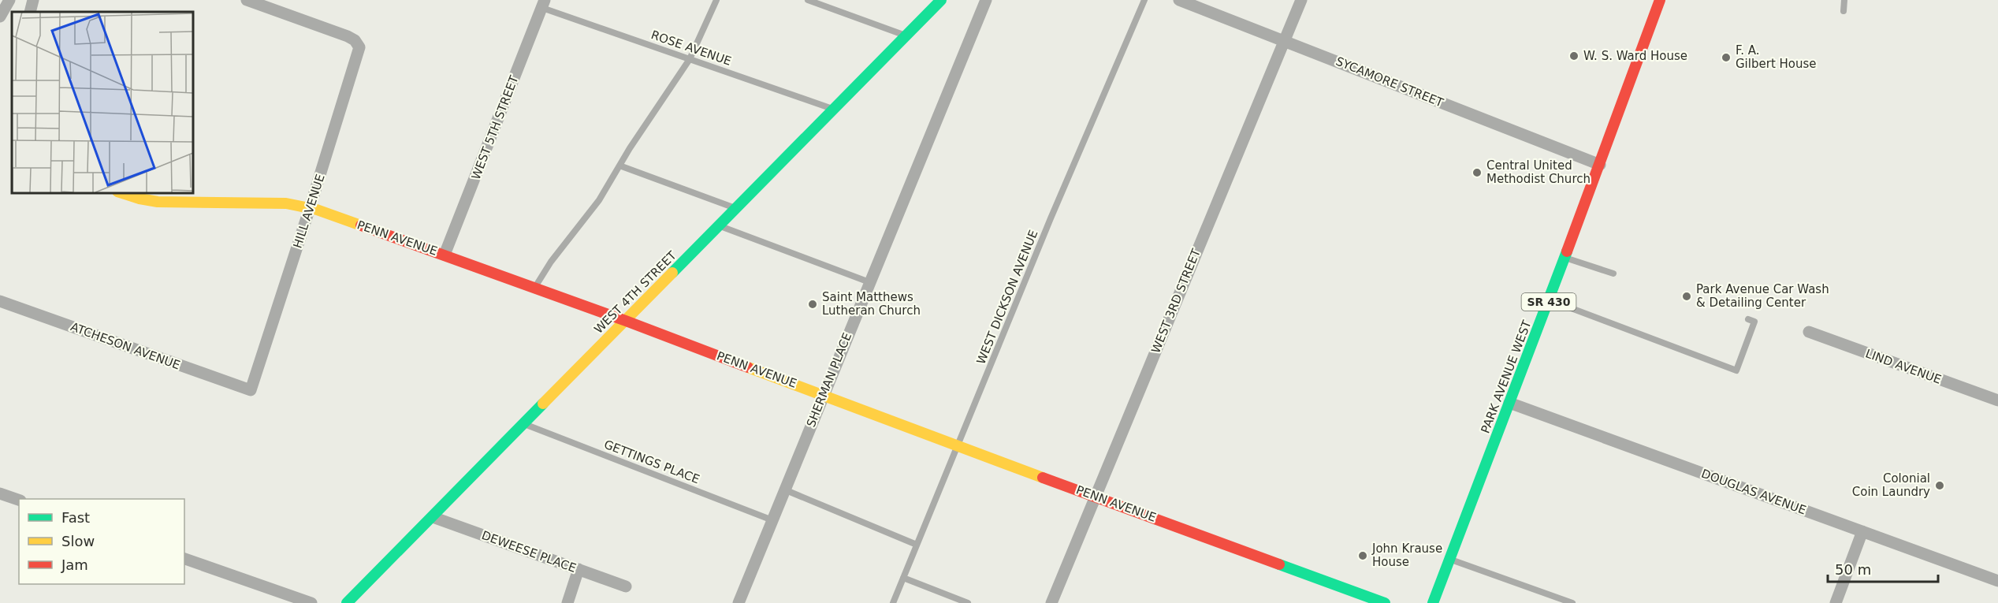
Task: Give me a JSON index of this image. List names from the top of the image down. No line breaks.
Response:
{"streets":{"main road":["PENN AVENUE","WEST 4TH STREET","SR 430","PARK AVENUE WEST"],"street":["SYCAMORE STREET","WEST 5TH STREET","HILL AVENUE","WEST 3RD STREET","ATCHESON AVENUE","LIND AVENUE","SHERMAN PLACE","DOUGLAS AVENUE","DEWEESE PLACE"],"lane":["ROSE AVENUE","WEST DICKSON AVENUE","GETTINGS PLACE"]},"crossings":[["ROSE AVENUE","WEST 5TH STREET"],["ROSE AVENUE","WEST 4TH STREET"],["SYCAMORE STREET","WEST 3RD STREET"],["SYCAMORE STREET","PARK AVENUE WEST"],["WEST 5TH STREET","PENN AVENUE"],["HILL AVENUE","PENN AVENUE"],["HILL AVENUE","ATCHESON AVENUE"],["PENN AVENUE","WEST 4TH STREET"],["PENN AVENUE","WEST DICKSON AVENUE"],["PENN AVENUE","WEST 3RD STREET"],["PENN AVENUE","SHERMAN PLACE"],["WEST 4TH STREET","GETTINGS PLACE"],["WEST 4TH STREET","DEWEESE PLACE"],["PARK AVENUE WEST","DOUGLAS AVENUE"],["SHERMAN PLACE","GETTINGS PLACE"]],"places":["W. S. Ward House","F. A. Gilbert House","Central United Methodist Church","Park Avenue Car Wash & Detailing Center","Saint Matthews Lutheran Church","Colonial Coin Laundry","John Krause House"],"legend":["Fast","Slow","Jam"],"scale_bar":"50 m"}
